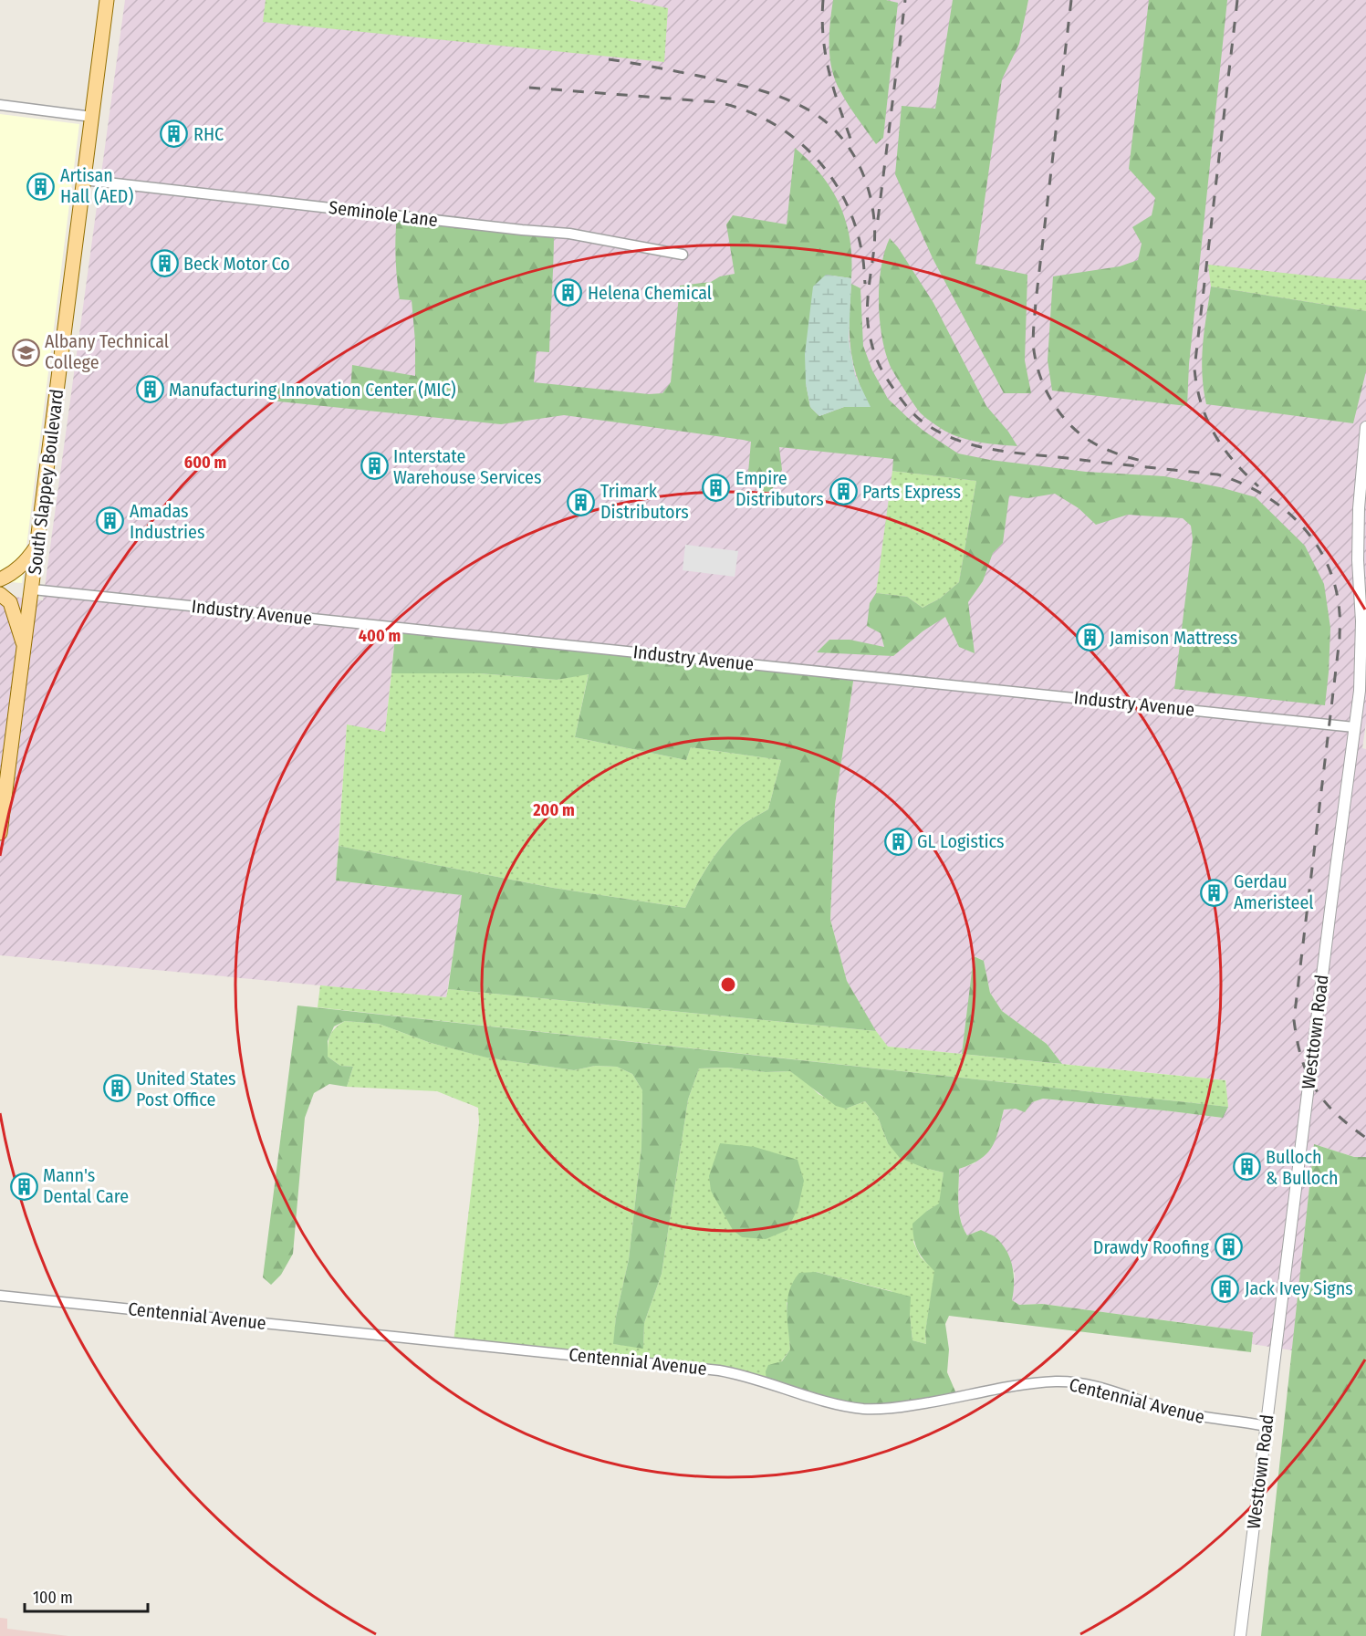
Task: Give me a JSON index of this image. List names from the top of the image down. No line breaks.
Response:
{"streets":{"main road":["South Slappey Boulevard"],"street":["Seminole Lane","Industry Avenue","Westtown Road","Centennial Avenue"]},"crossings":[["Seminole Lane","South Slappey Boulevard"],["South Slappey Boulevard","Industry Avenue"],["Industry Avenue","Westtown Road"],["Westtown Road","Centennial Avenue"]],"places":{"building":["RHC","Artisan Hall (AED)","Beck Motor Co","Helena Chemical","Manufacturing Innovation Center (MIC)","Interstate Warehouse Services","Empire Distributors","Parts Express","Trimark Distributors","Amadas Industries","Jamison Mattress","GL Logistics","Gerdau Ameristeel","United States Post Office","Bulloch & Bulloch","Mann's Dental Care","Drawdy Roofing","Jack Ivey Signs"],"school or university":["Albany Technical College"]},"scale_bar":"100 m","rings":["600 m","400 m","200 m"]}
